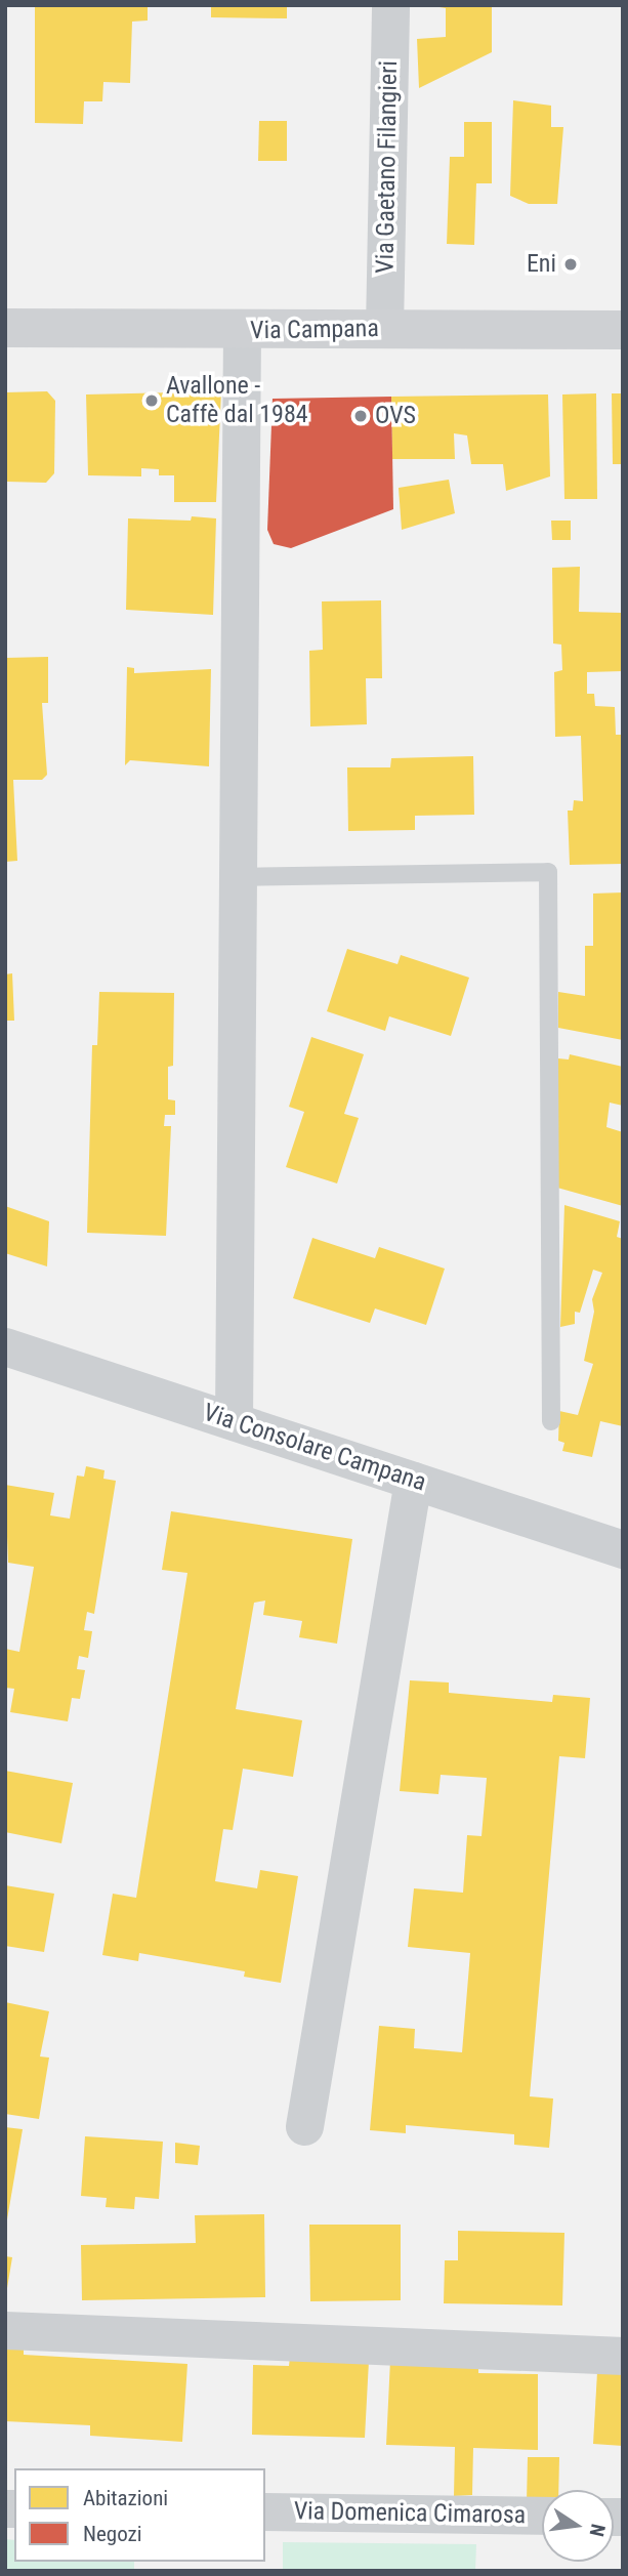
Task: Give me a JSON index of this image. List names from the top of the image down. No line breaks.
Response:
{"streets":{"main road":["Via Campana"],"street":["Via Gaetano Filangieri","Via Consolare Campana","Via Domenica Cimarosa"]},"crossings":[["Via Gaetano Filangieri","Via Campana"]],"places":["Eni","Avallone - Caffè dal 1984","OVS"],"legend":["Abitazioni","Negozi"],"north":"right"}
